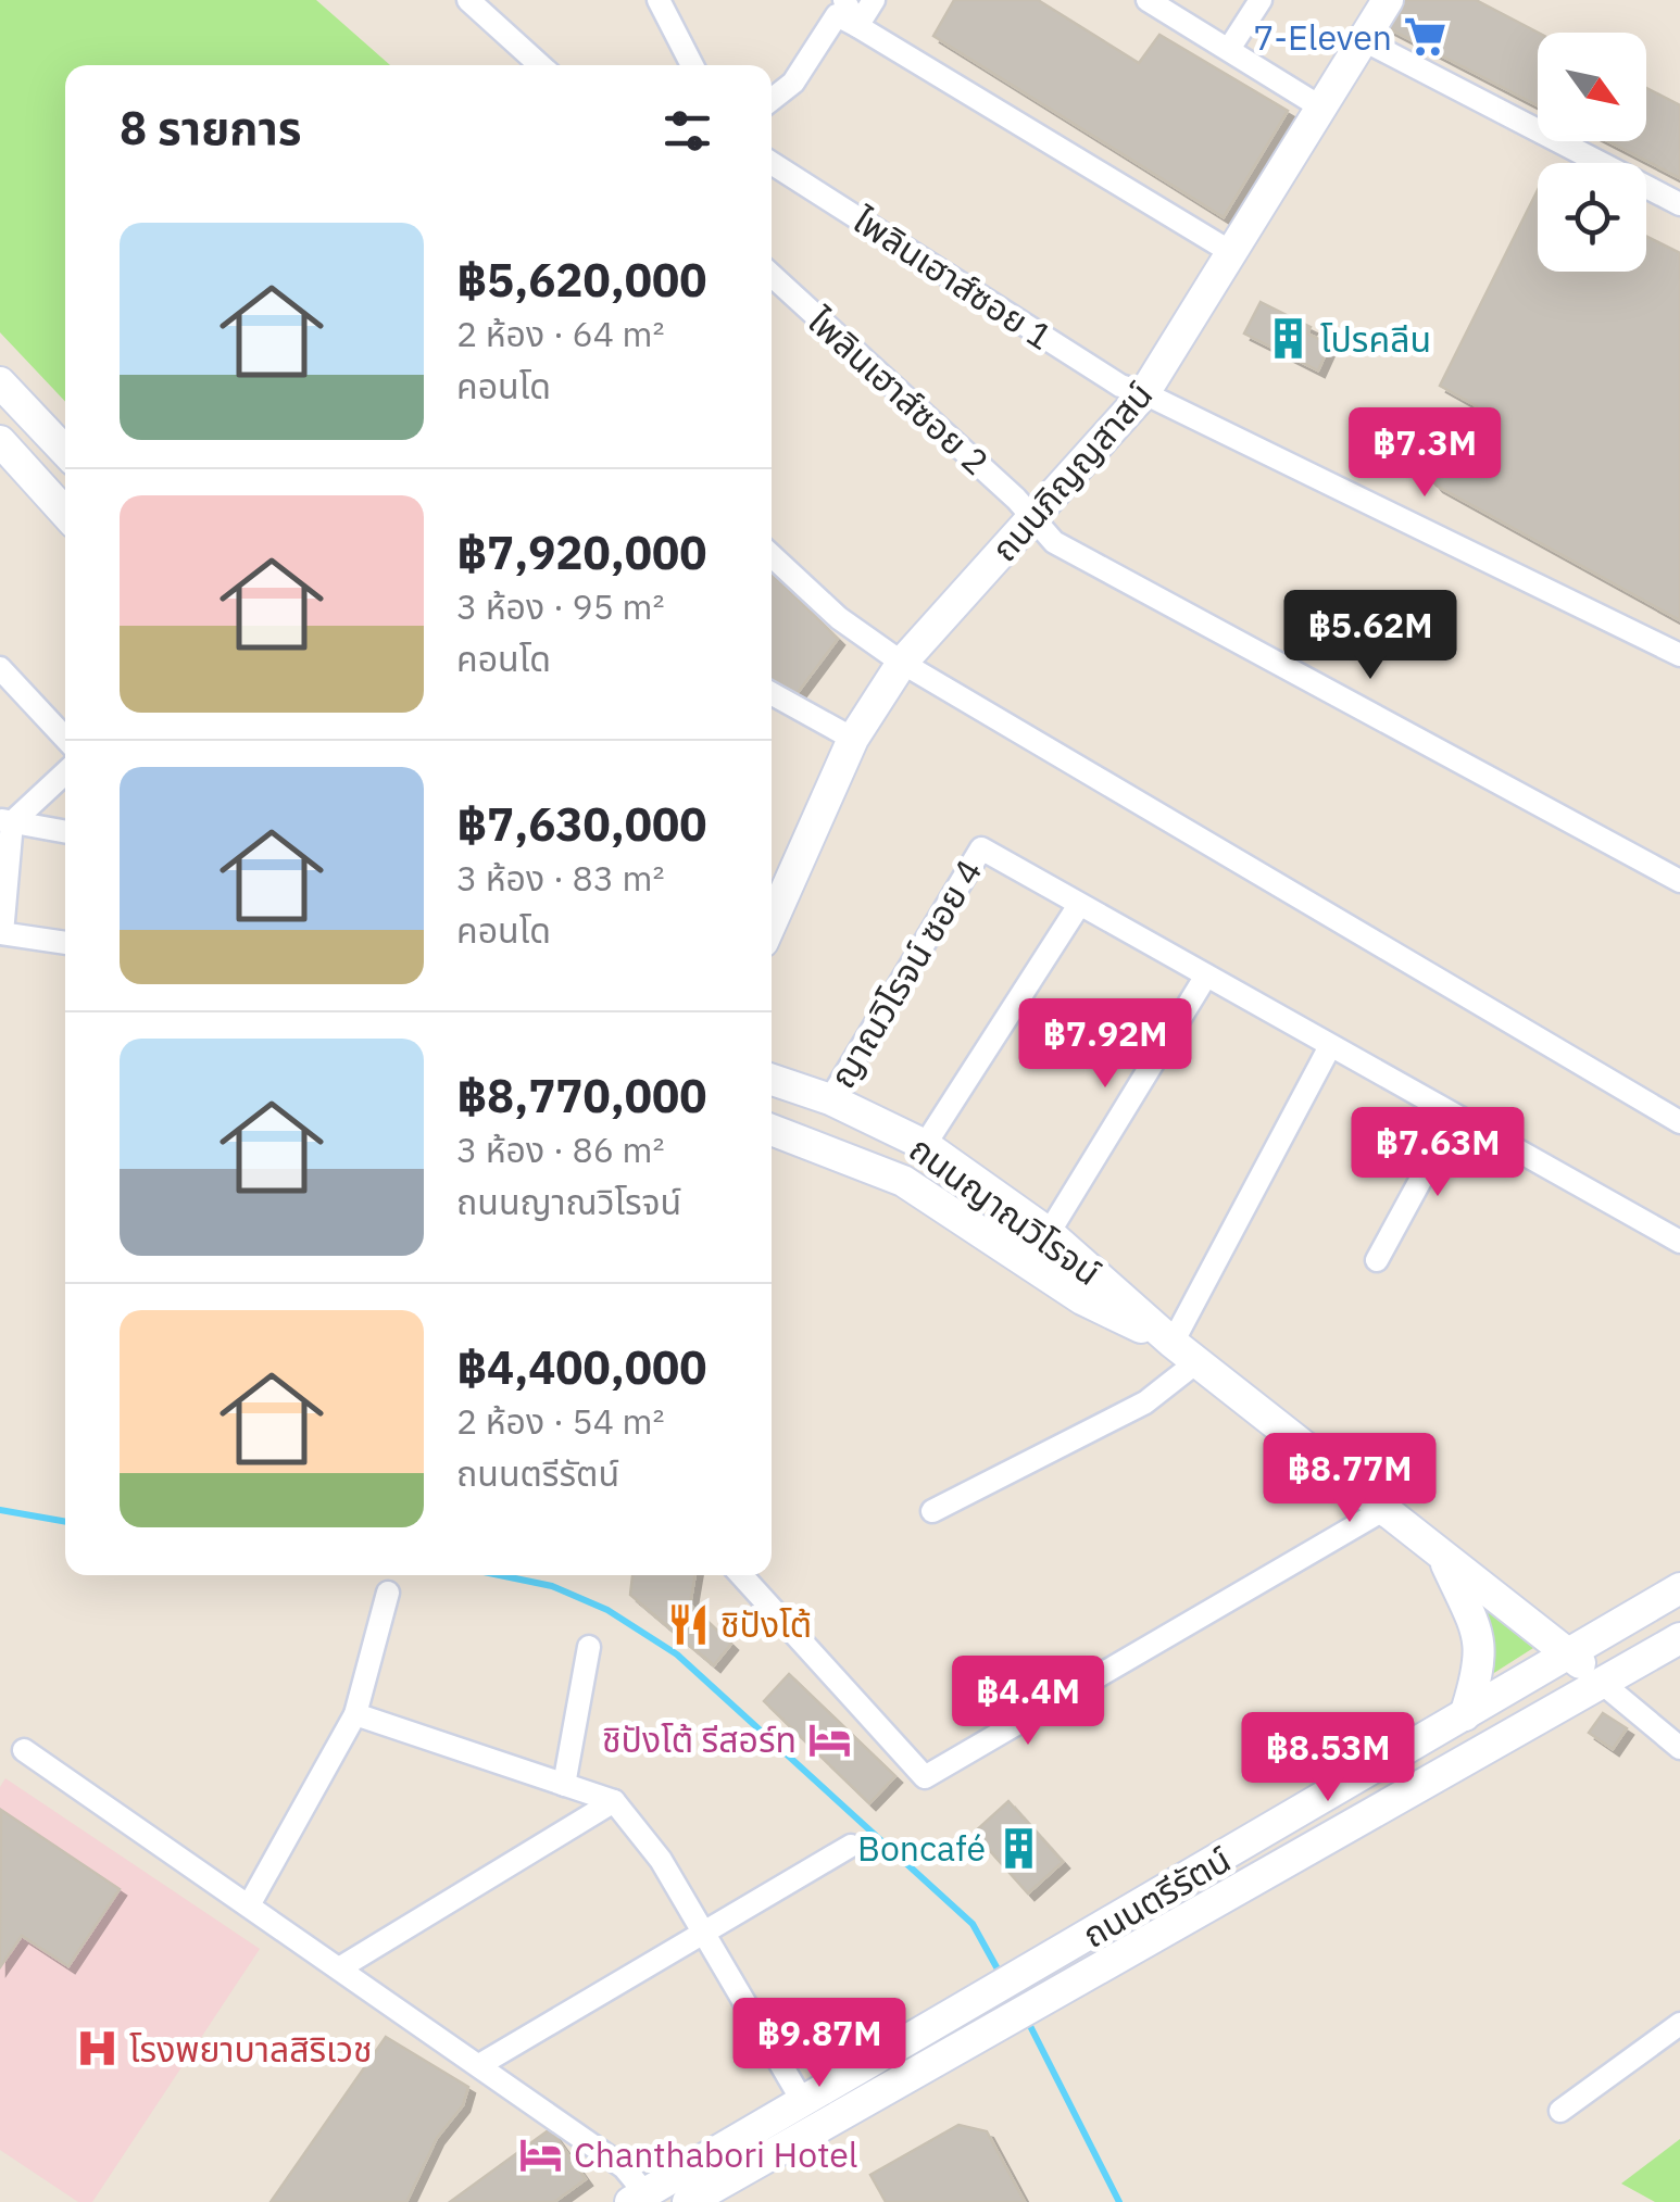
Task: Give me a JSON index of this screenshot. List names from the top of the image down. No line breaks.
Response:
{"streets":{"main road":["ถนนภิญญสาสน์","ถนนญาณวิโรจน์","ถนนตรีรัตน์"],"street":["ไพลินเฮาส์ซอย 1","ไพลินเฮาส์ซอย 2","ญาณวิโรจน์ ซอย 4"]},"crossings":[["ไพลินเฮาส์ซอย 1","ถนนภิญญสาสน์"],["ไพลินเฮาส์ซอย 2","ถนนภิญญสาสน์"],["ญาณวิโรจน์ ซอย 4","ถนนญาณวิโรจน์"],["ถนนญาณวิโรจน์","ถนนตรีรัตน์"]],"places":{"supermarket":["7-Eleven"],"building":["โปรคลีน","Boncafé"],"restaurant":["ชิปังโต้"],"hotel":["ชิปังโต้ รีสอร์ท","Chanthabori Hotel"],"hospital":["โรงพยาบาลสิริเวช"]},"north":"bottom right","page":{"heading":"8 รายการ","list":[{"name":"฿5,620,000","note":"2 ห้อง · 64 m² · คอนโด"},{"name":"฿7,920,000","note":"3 ห้อง · 95 m² · คอนโด"},{"name":"฿7,630,000","note":"3 ห้อง · 83 m² · คอนโด"},{"name":"฿8,770,000","note":"3 ห้อง · 86 m² · ถนนญาณวิโรจน์"},{"name":"฿4,400,000","note":"2 ห้อง · 54 m² · ถนนตรีรัตน์"}],"price":["฿7.3M","฿5.62M","฿7.92M","฿7.63M","฿8.77M","฿4.4M","฿8.53M","฿9.87M"]}}
